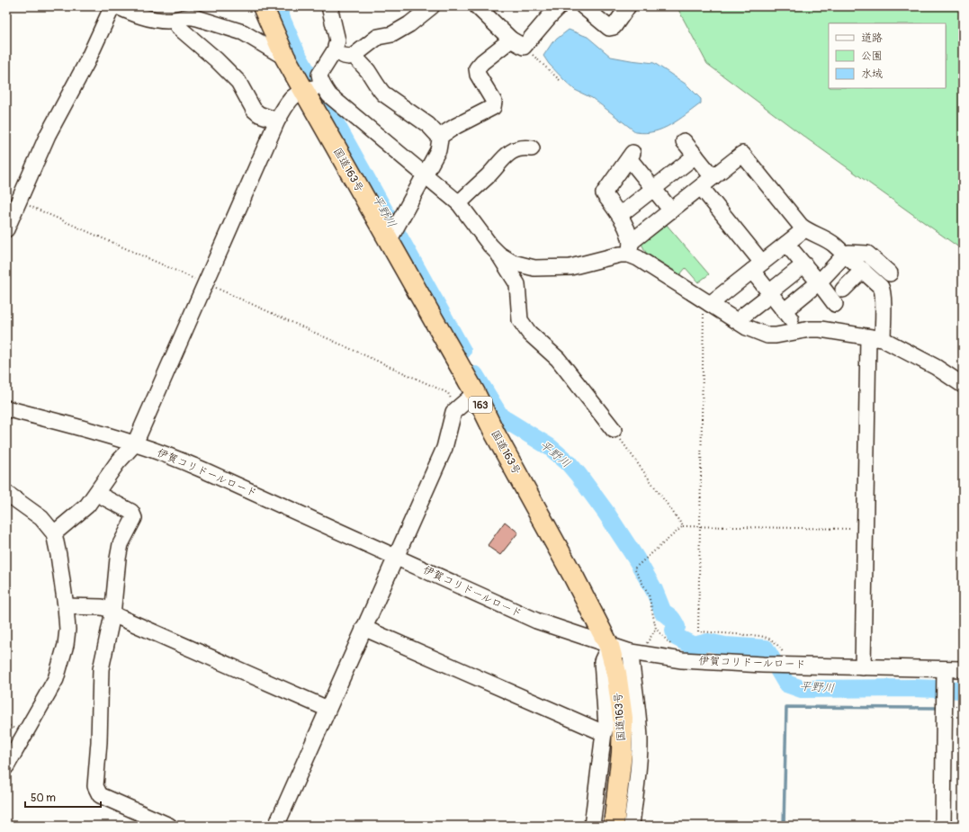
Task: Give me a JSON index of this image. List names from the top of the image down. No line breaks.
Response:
{"streets":{"highway":["国道163号","163"],"street":["伊賀コリドールロード"]},"crossings":[["国道163号","伊賀コリドールロード"]],"water":["平野川"],"legend":["道路","公園","水域"],"scale_bar":"50 m"}
